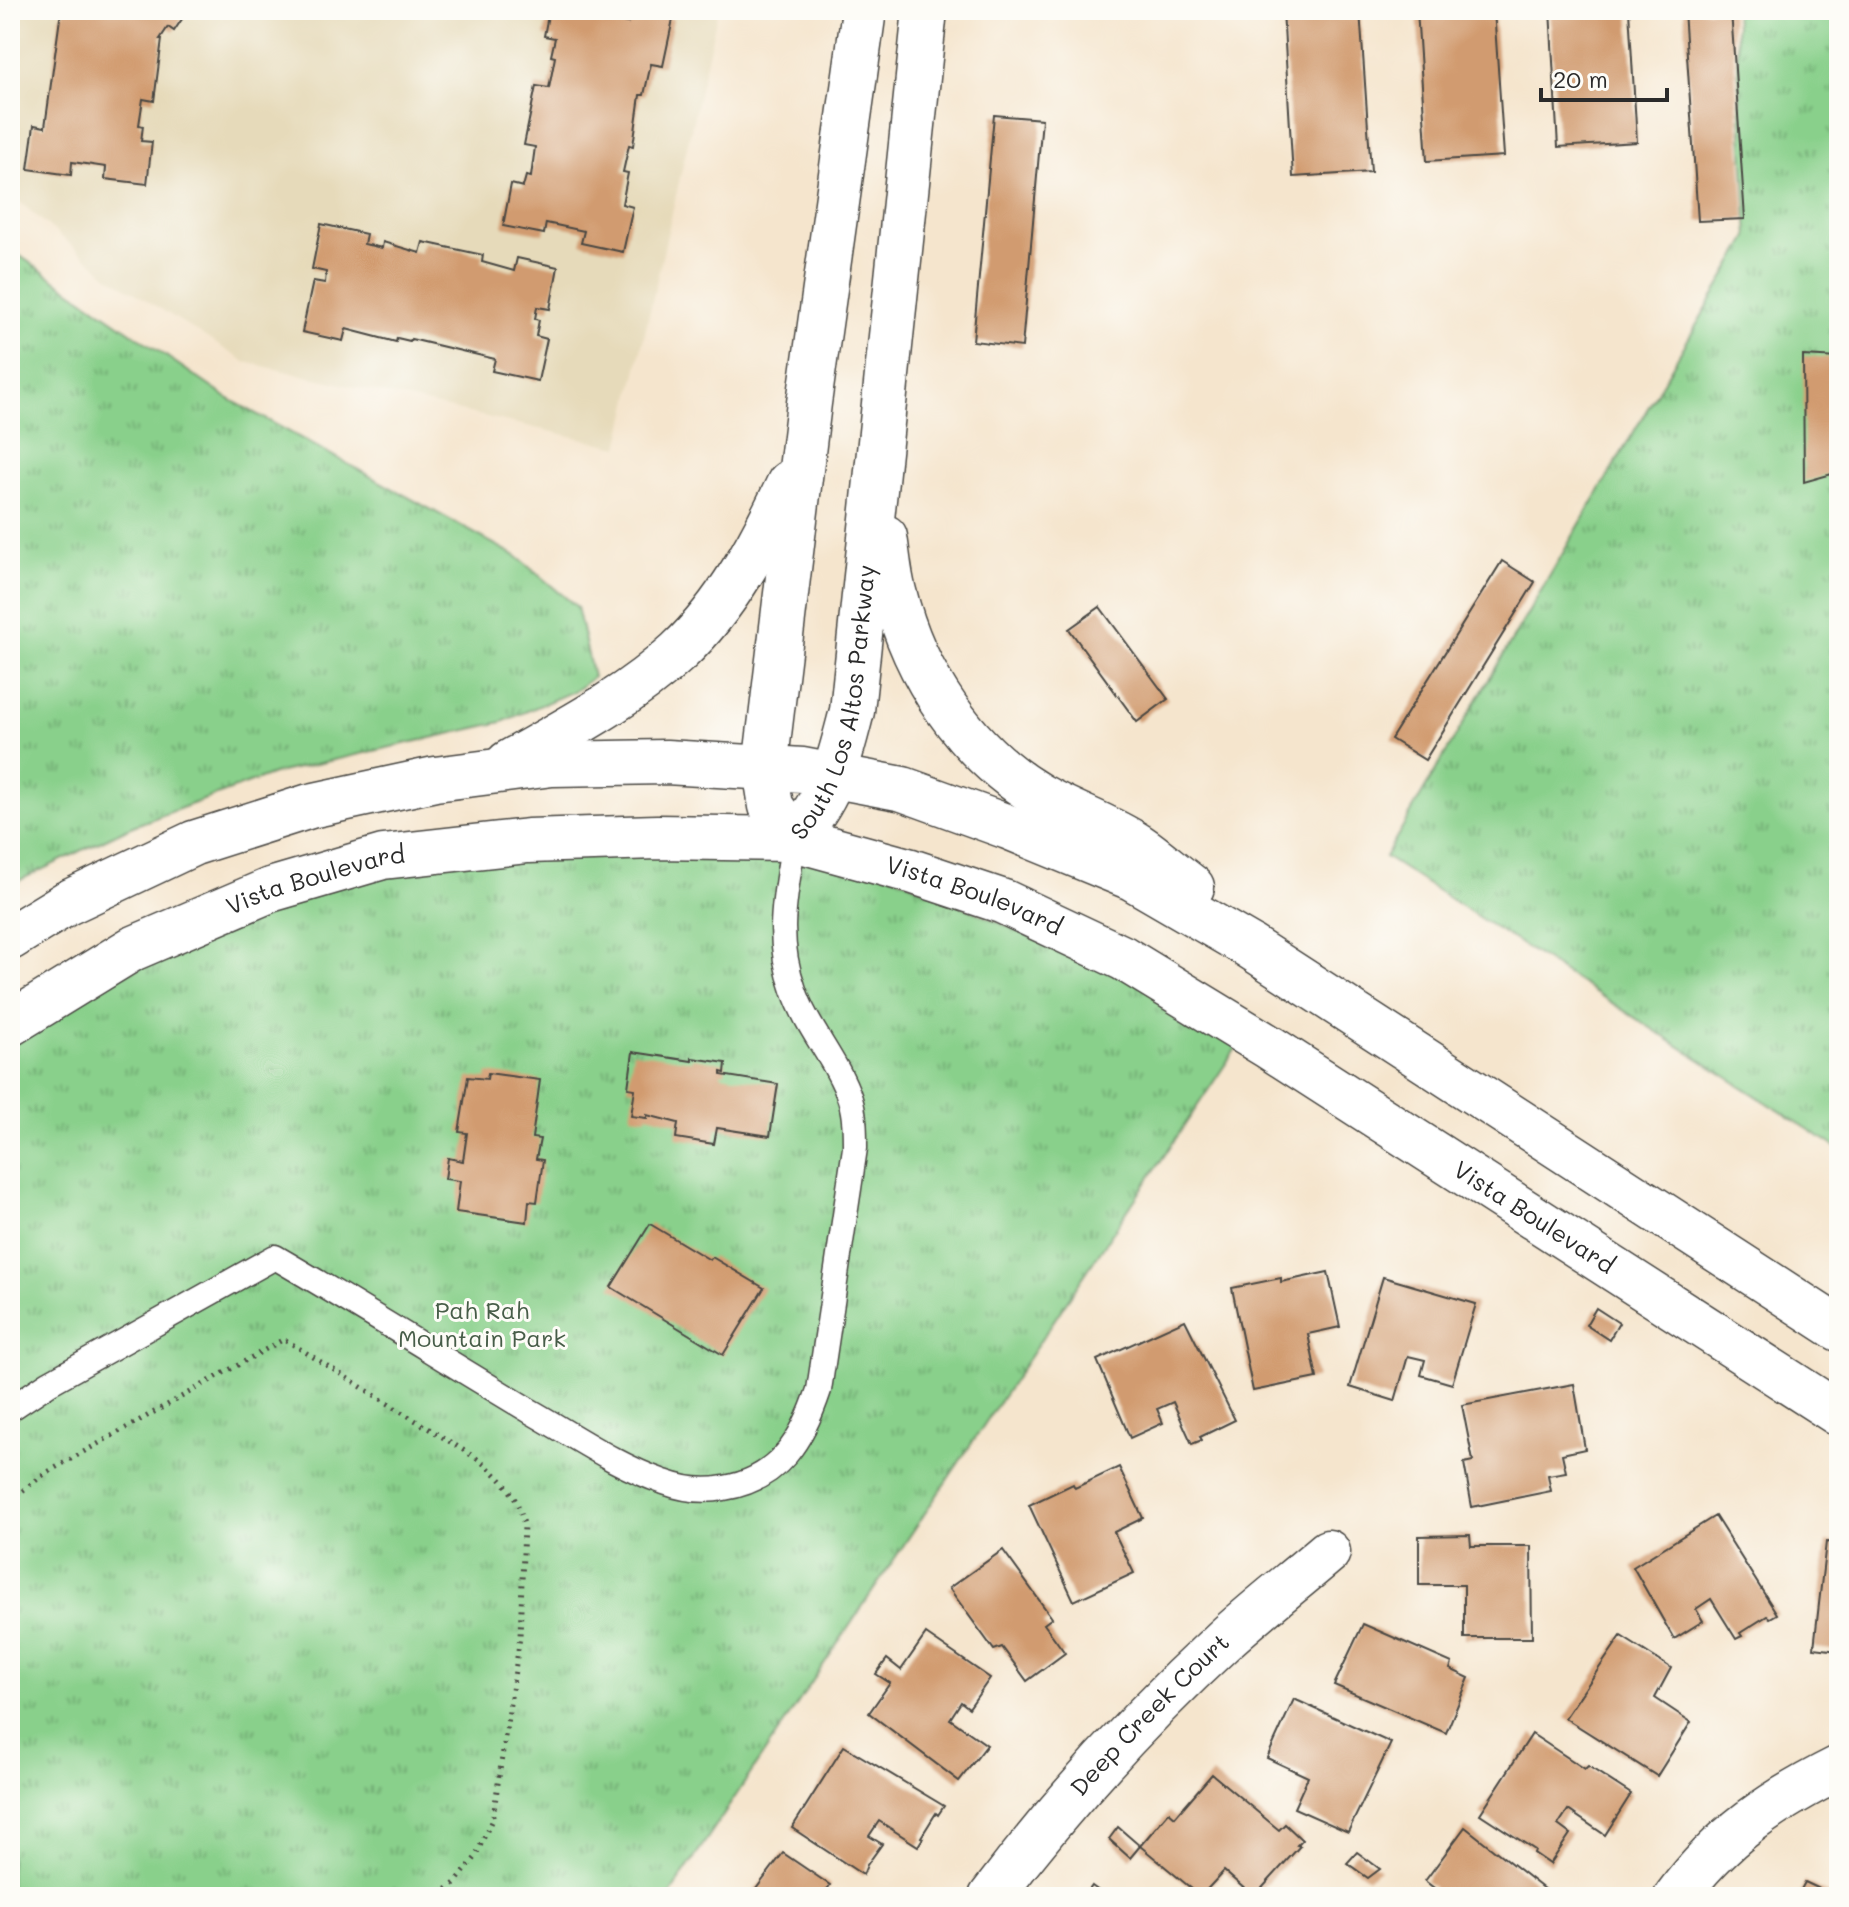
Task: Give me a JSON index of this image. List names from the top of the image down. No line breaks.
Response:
{"streets":{"main road":["South Los Altos Parkway","Vista Boulevard","Deep Creek Court"]},"crossings":[["South Los Altos Parkway","Vista Boulevard"]],"parks":["Pah Rah Mountain Park"],"scale_bar":"20 m"}
